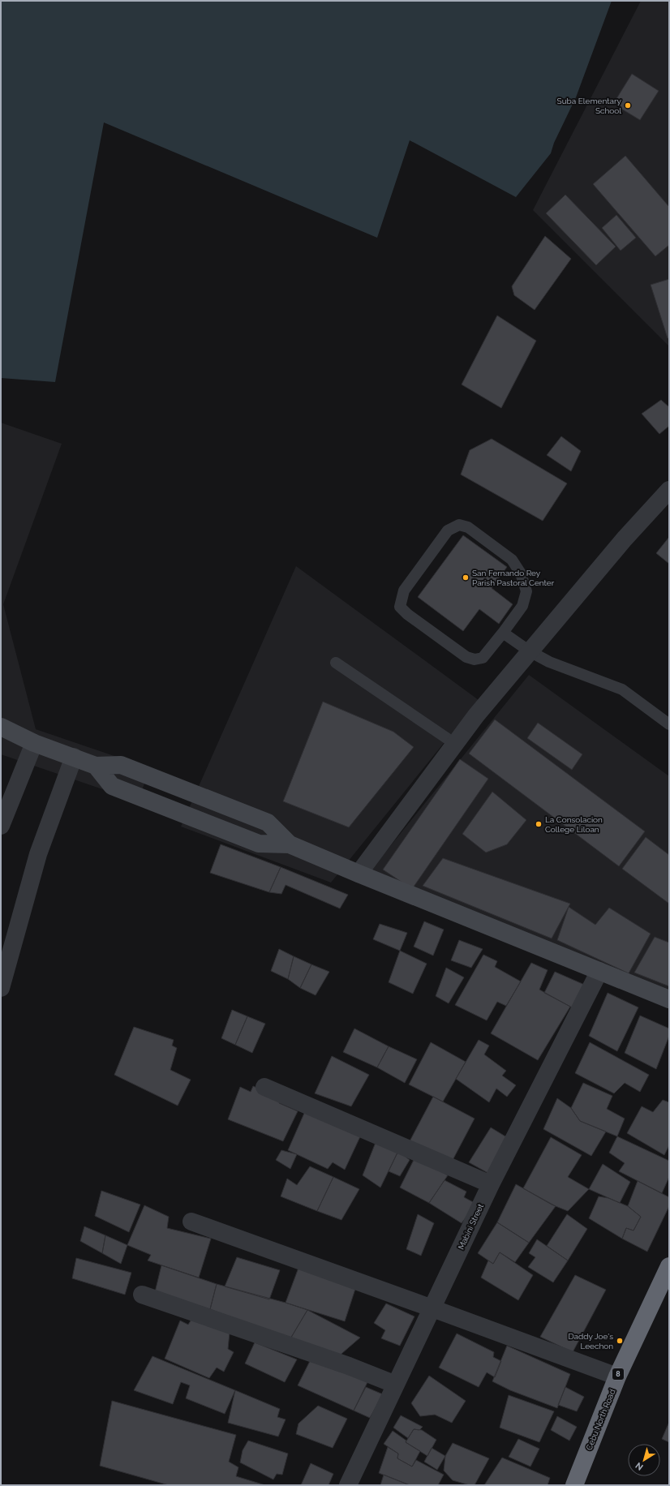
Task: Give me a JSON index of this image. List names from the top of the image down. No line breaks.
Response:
{"streets":{"highway":["8","Cebu North Road"],"street":["Mabini Street"]},"places":["Suba Elementary School","San Fernando Rey Parish Pastoral Center","La Consolacion College Liloan","Daddy Joe's Leechon"],"north":"bottom left"}
